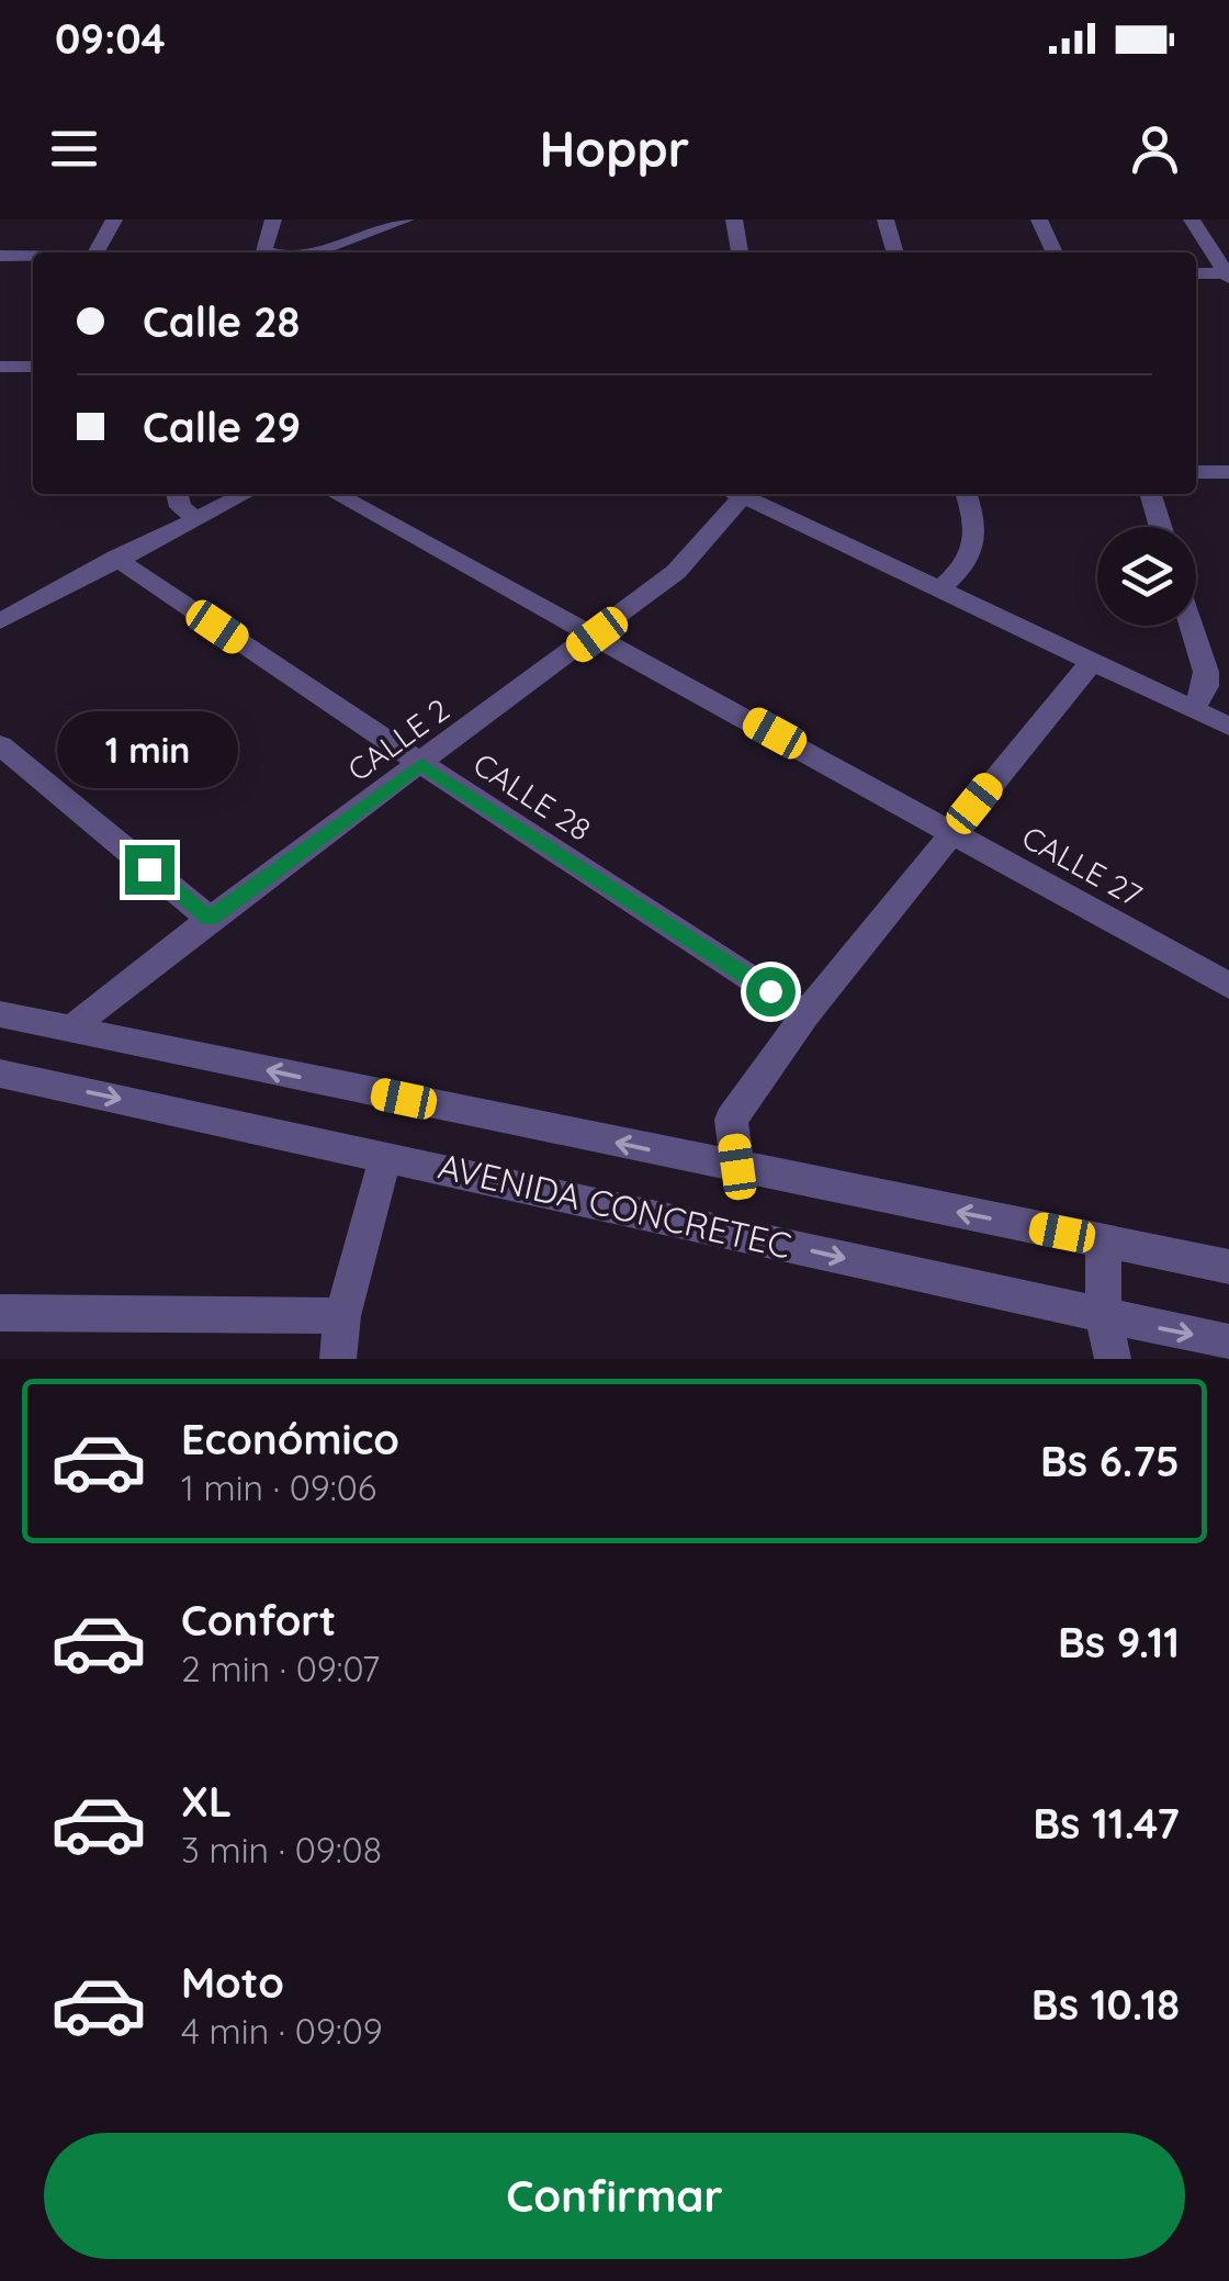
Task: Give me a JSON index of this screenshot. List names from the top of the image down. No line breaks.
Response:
{"streets":{"street":["CALLE 2","CALLE 28","CALLE 27","AVENIDA CONCRETEC"]},"crossings":[["CALLE 2","CALLE 28"],["CALLE 2","CALLE 27"],["CALLE 2","AVENIDA CONCRETEC"]],"page":{"status":"09:04","header":"Hoppr","banner":["Calle 28","Calle 29"],"bubble":"1 min","list":[{"name":"Económico","note":"1 min · 09:06","value":"Bs 6.75"},{"name":"Confort","note":"2 min · 09:07","value":"Bs 9.11"},{"name":"XL","note":"3 min · 09:08","value":"Bs 11.47"},{"name":"Moto","note":"4 min · 09:09","value":"Bs 10.18"}],"buttons":"Confirmar"}}
